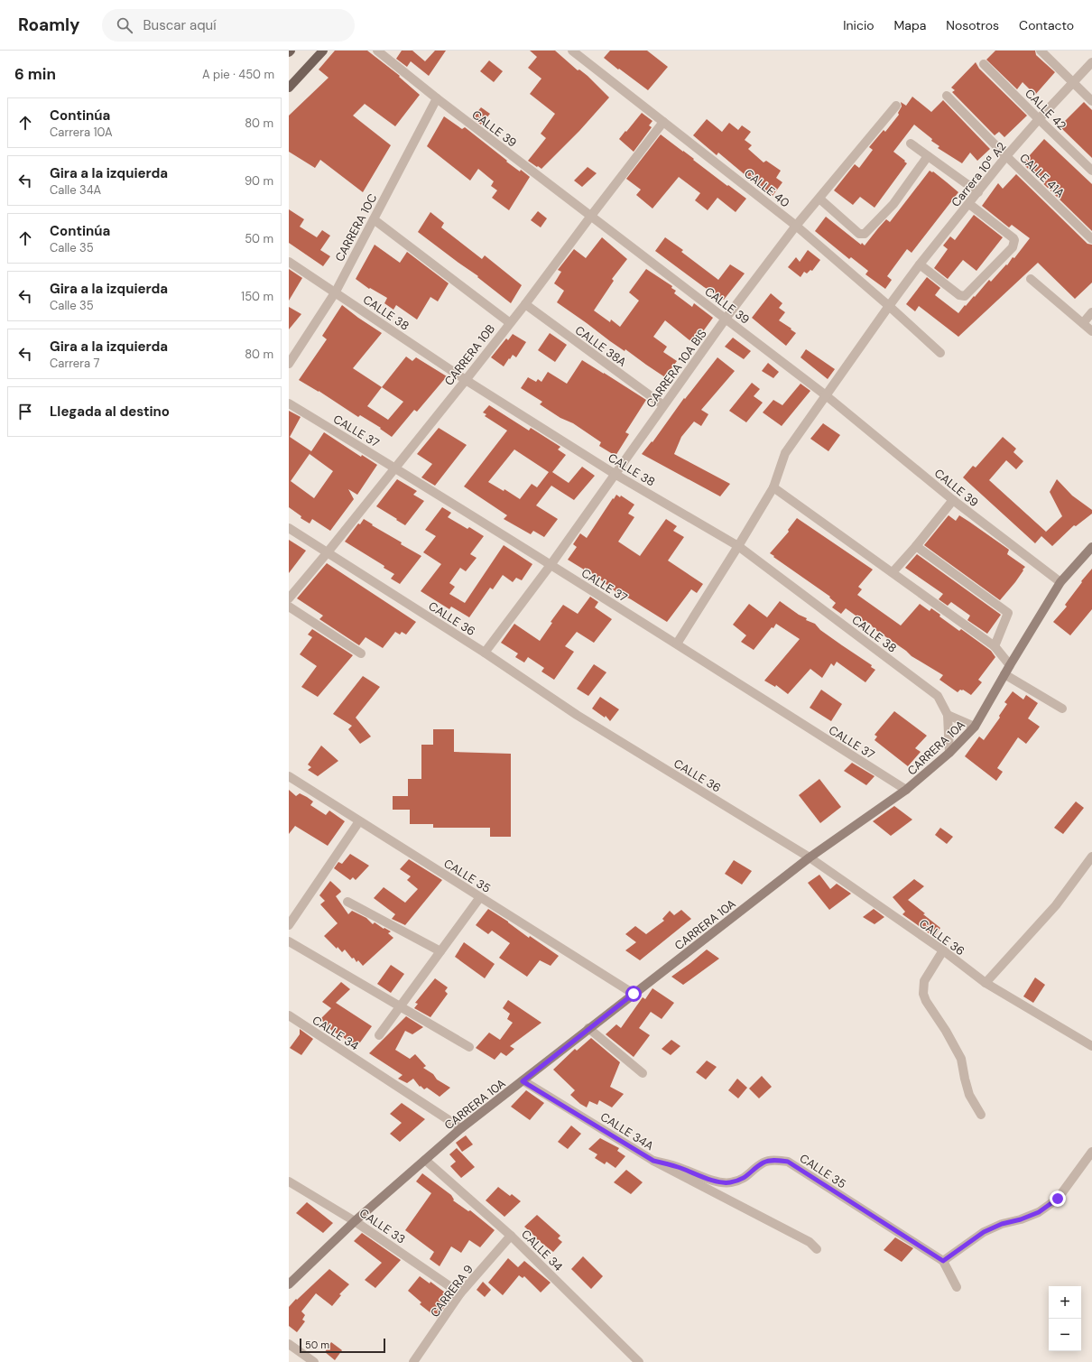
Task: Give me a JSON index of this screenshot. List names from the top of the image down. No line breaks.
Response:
{"streets":{"street":["CALLE 42","CALLE 39","Carrera 10ª A2","CALLE 41A","CALLE 40","CARRERA 10C","CALLE 38","CALLE 38A","CARRERA 10B","CARRERA 10A BIS","CALLE 37","CALLE 36","CARRERA 10A","CALLE 35","CALLE 34","CALLE 34A","CALLE 33","CARRERA 9"]},"crossings":[["CALLE 42","Carrera 10ª A2"],["CALLE 39","Carrera 10ª A2"],["CALLE 39","CARRERA 10C"],["CALLE 39","CARRERA 10B"],["CALLE 39","CARRERA 10A BIS"],["CALLE 39","CARRERA 10A"],["Carrera 10ª A2","CALLE 41A"],["Carrera 10ª A2","CALLE 40"],["CALLE 40","CARRERA 10B"],["CALLE 40","CARRERA 10A BIS"],["CARRERA 10C","CALLE 38"],["CALLE 38","CARRERA 10B"],["CALLE 38","CARRERA 10A BIS"],["CALLE 38A","CARRERA 10B"],["CALLE 38A","CARRERA 10A BIS"],["CARRERA 10B","CALLE 37"],["CARRERA 10B","CALLE 36"],["CARRERA 10A BIS","CALLE 37"],["CARRERA 10A BIS","CALLE 36"],["CALLE 37","CARRERA 10A"],["CALLE 36","CARRERA 10A"],["CARRERA 10A","CALLE 35"],["CARRERA 10A","CALLE 34"],["CARRERA 10A","CALLE 34A"],["CARRERA 10A","CALLE 33"],["CALLE 35","CALLE 34A"],["CALLE 34","CARRERA 9"],["CALLE 33","CARRERA 9"]],"scale_bar":"50 m","page":{"header":"Roamly","search":"Buscar aquí","nav":["Inicio","Mapa","Nosotros","Contacto"],"heading":["6 min","A pie · 450 m"],"list":[["Continúa","Carrera 10A","80 m"],["Gira a la izquierda","Calle 34A","90 m"],["Continúa","Calle 35","50 m"],["Gira a la izquierda","Calle 35","150 m"],["Gira a la izquierda","Carrera 7","80 m"],"Llegada al destino"],"map_buttons":["+","−"],"scale":"50 m"}}
